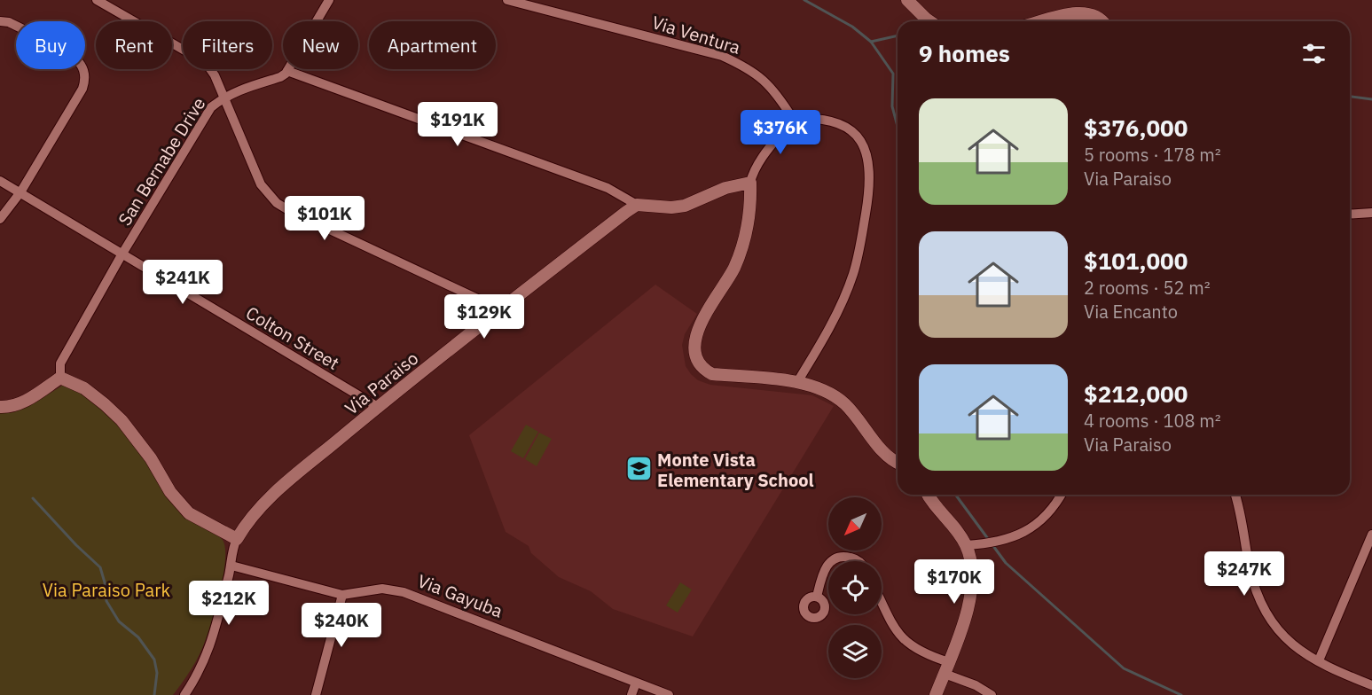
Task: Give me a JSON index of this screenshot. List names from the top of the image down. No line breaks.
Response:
{"streets":{"street":["Via Ventura","San Bernabe Drive","Colton Street","Via Paraiso","Via Gayuba"]},"crossings":[["San Bernabe Drive","Colton Street"],["Colton Street","Via Paraiso"],["Via Paraiso","Via Gayuba"]],"parks":["Via Paraiso Park"],"places":{"school or university":["Monte Vista Elementary School"]},"north":"bottom left","page":{"chip":["Buy","Rent","Filters","New","Apartment"],"heading":"9 homes","list":[{"name":"$376,000","note":"5 rooms · 178 m² · Via Paraiso"},{"name":"$101,000","note":"2 rooms · 52 m² · Via Encanto"},{"name":"$212,000","note":"4 rooms · 108 m² · Via Paraiso"}],"price":["$191K","$376K","$101K","$241K","$129K","$247K","$170K","$212K","$240K"]}}
